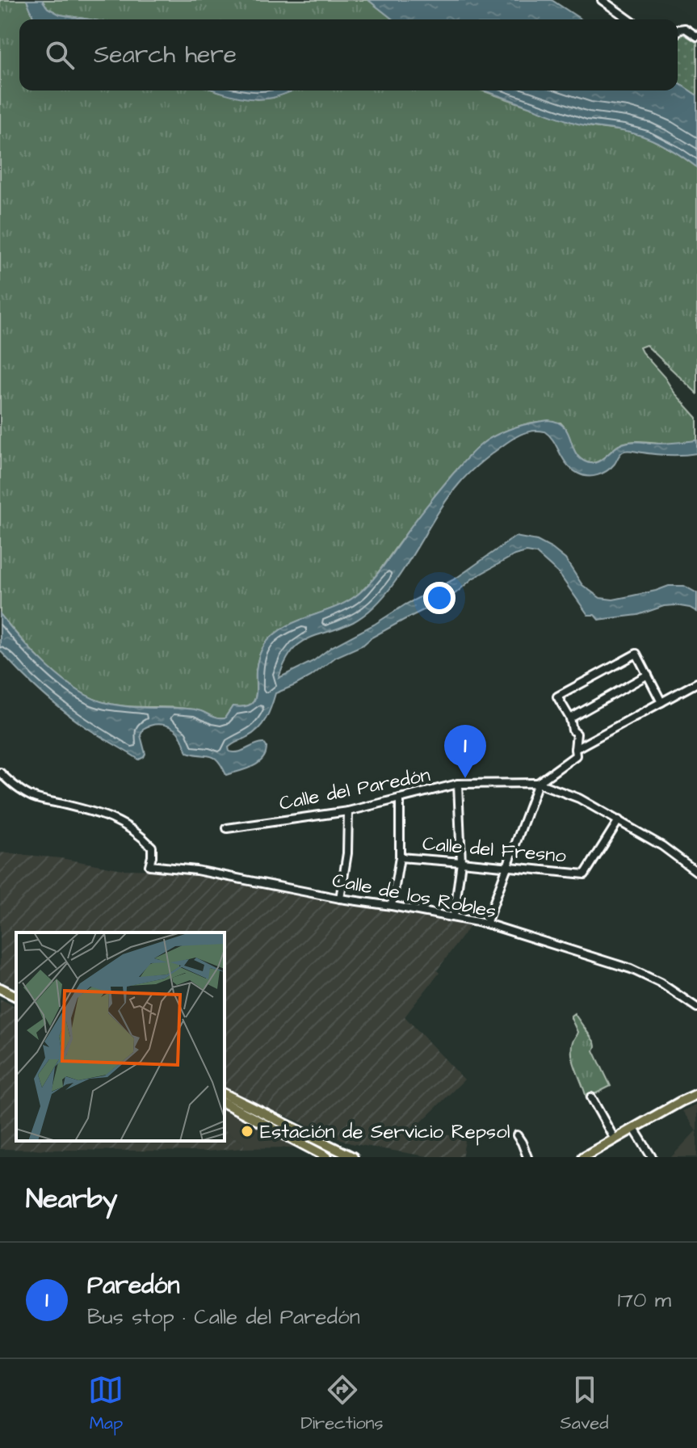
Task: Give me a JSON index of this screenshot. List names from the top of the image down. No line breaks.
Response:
{"streets":{"street":["Calle del Paredón","Calle del Fresno","Calle de los Robles"]},"crossings":[["Calle del Paredón","Calle del Fresno"]],"places":["Estación de Servicio Repsol"],"page":{"search":"Search here","pins":"1","heading":"Nearby","list":[{"mark":"1","name":"Paredón","note":"Bus stop · Calle del Paredón","value":"170 m"}],"nav":["Map","Directions","Saved"]}}
